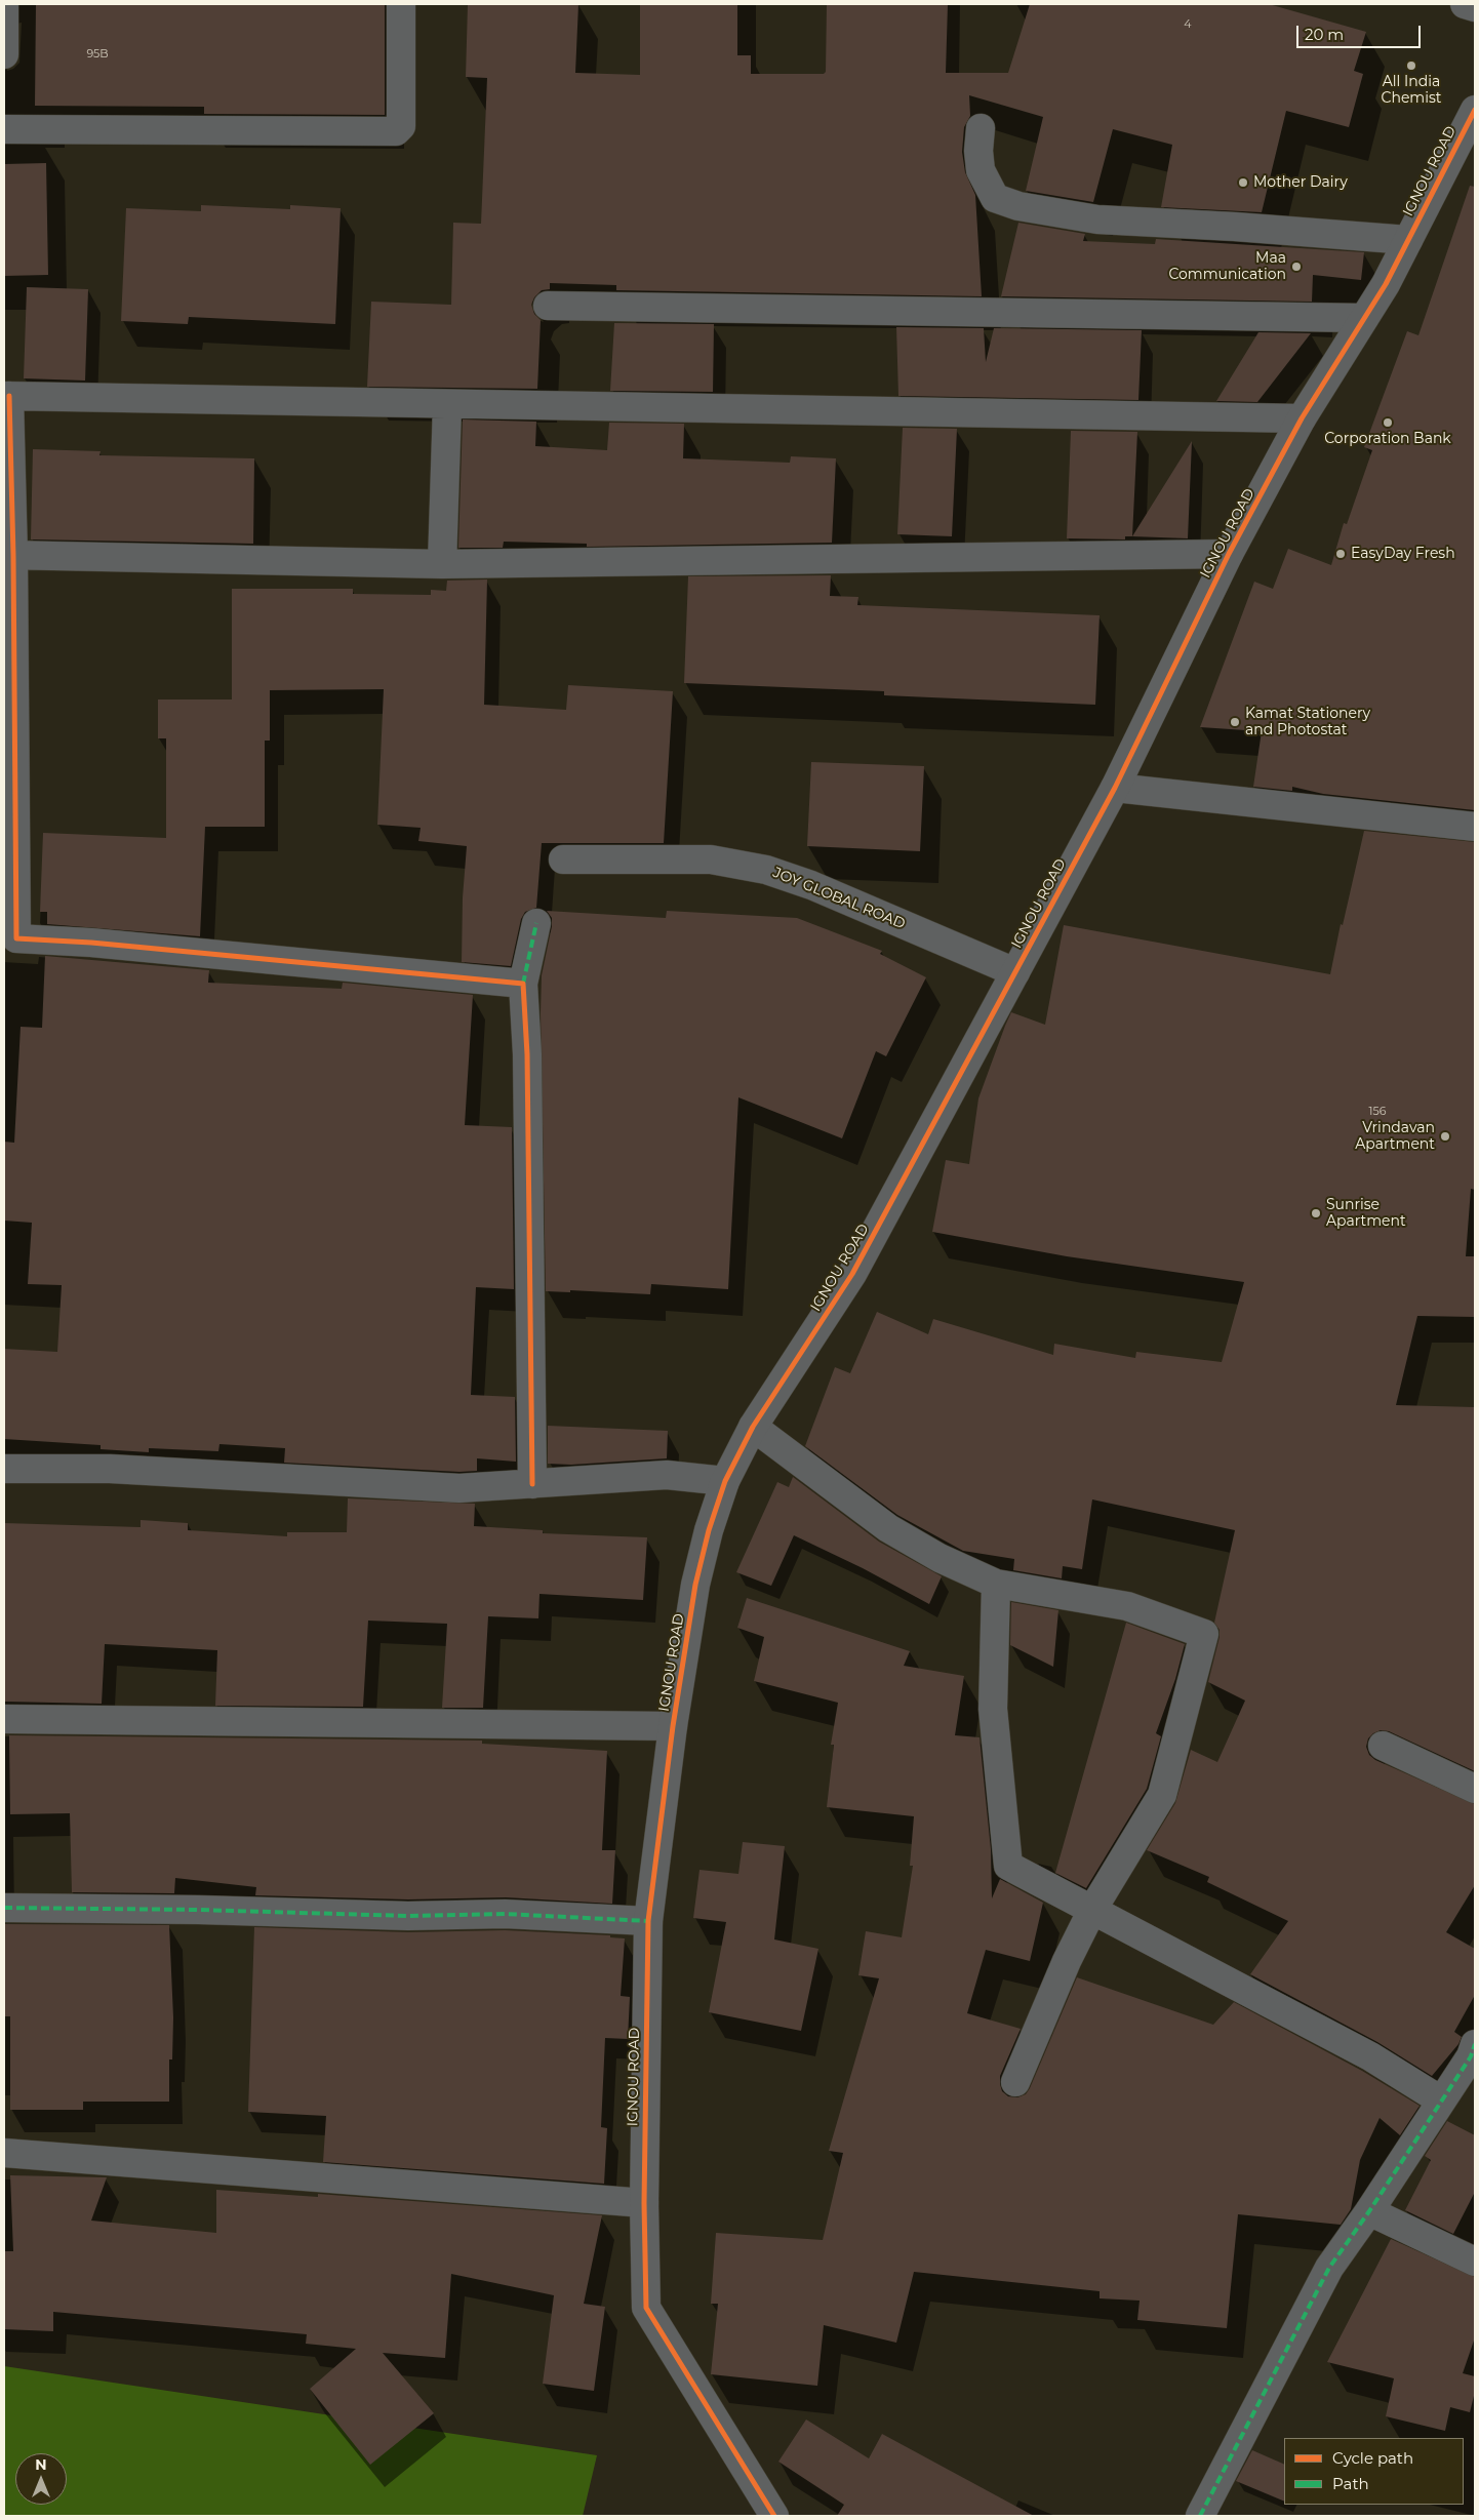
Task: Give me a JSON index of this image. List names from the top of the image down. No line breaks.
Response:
{"streets":{"street":["IGNOU ROAD","JOY GLOBAL ROAD"]},"crossings":[["IGNOU ROAD","JOY GLOBAL ROAD"]],"places":["All India Chemist","Mother Dairy","Maa Communication","Corporation Bank","EasyDay Fresh","Kamat Stationery and Photostat","Vrindavan Apartment","Sunrise Apartment"],"house_numbers":["4","95B","156"],"legend":["Cycle path","Path"],"scale_bar":"20 m","north":"top"}
